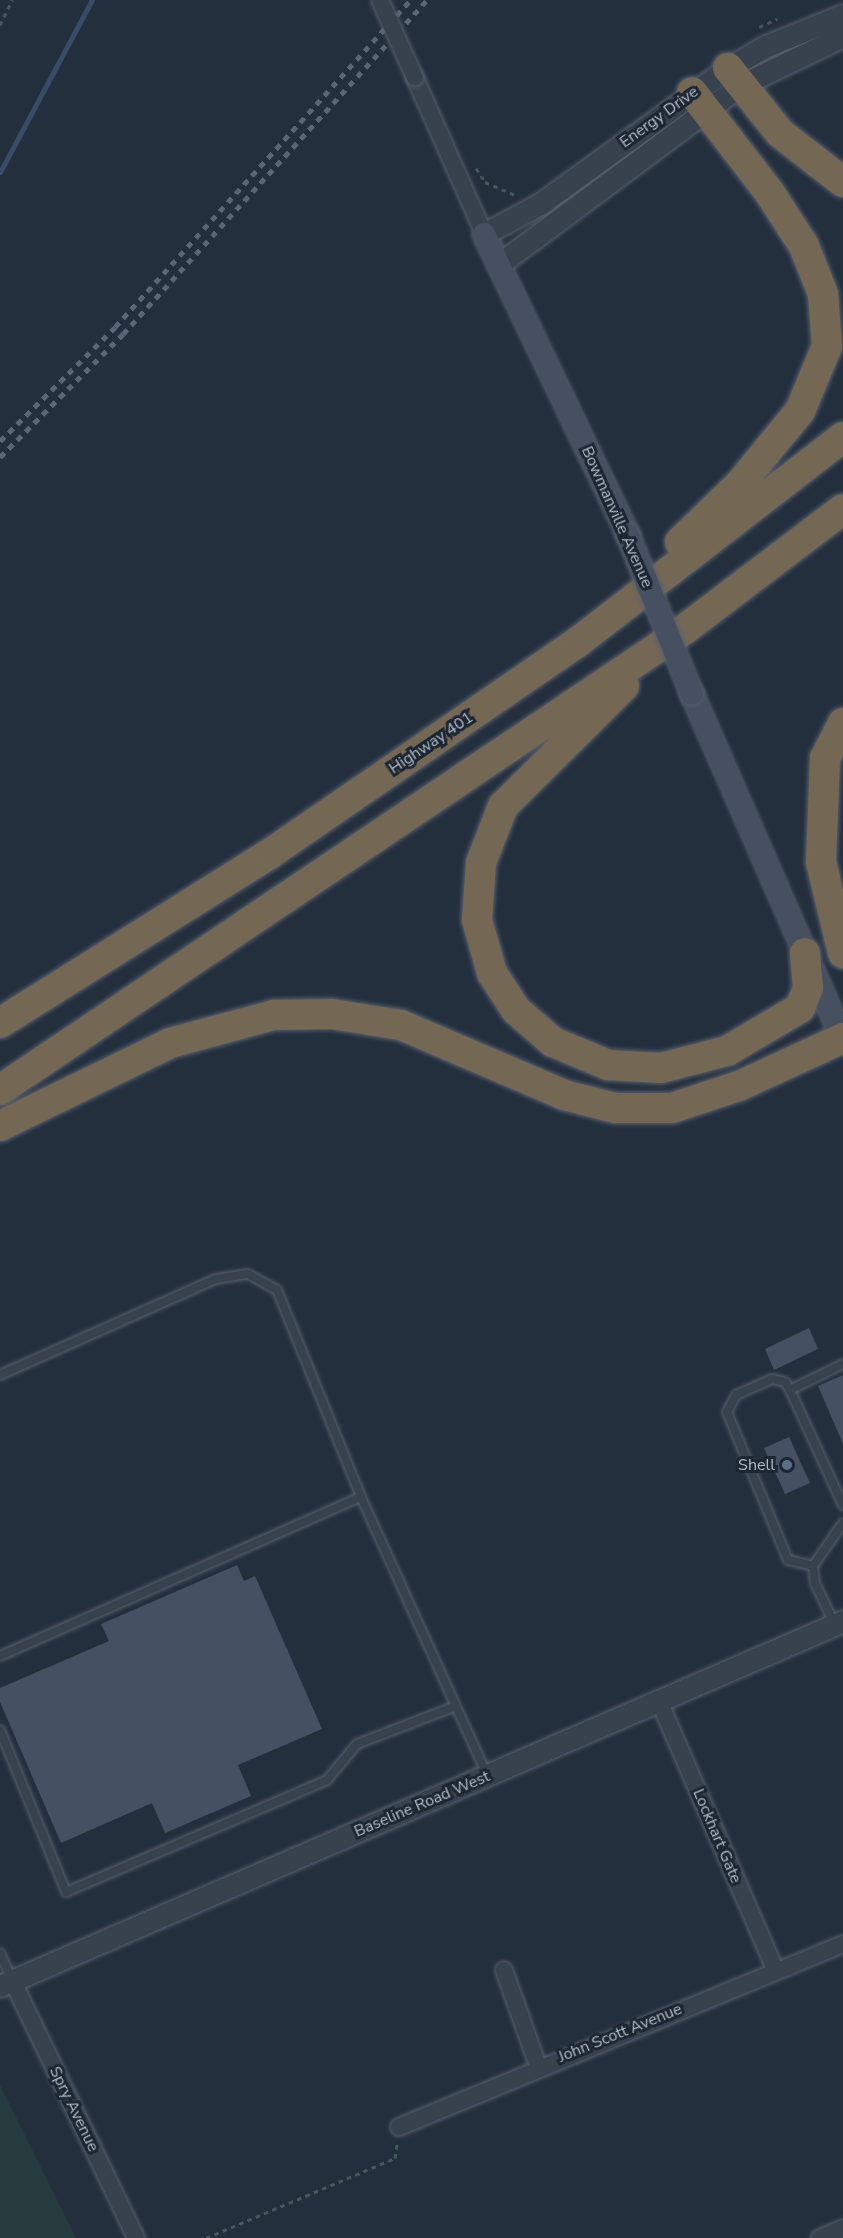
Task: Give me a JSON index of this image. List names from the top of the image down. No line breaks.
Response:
{"streets":{"highway":["Highway 401"],"main road":["Bowmanville Avenue"],"street":["Energy Drive","Baseline Road West","Lockhart Gate","John Scott Avenue","Spry Avenue"]},"crossings":[["Energy Drive","Bowmanville Avenue"],["Baseline Road West","Lockhart Gate"],["Baseline Road West","Spry Avenue"],["Lockhart Gate","John Scott Avenue"]],"places":["Shell"]}
